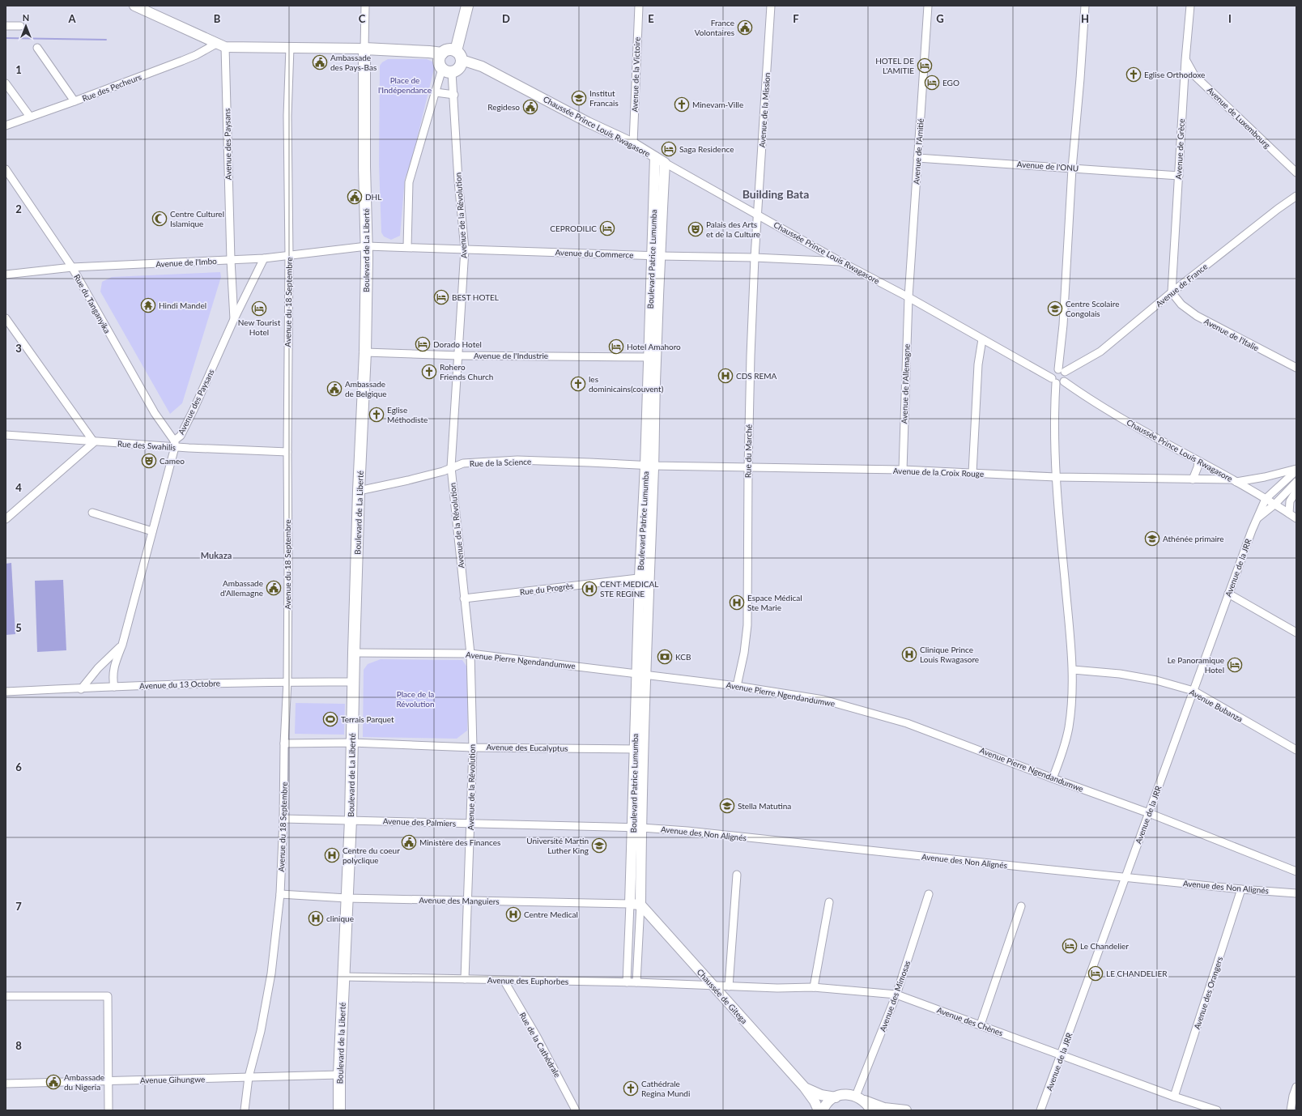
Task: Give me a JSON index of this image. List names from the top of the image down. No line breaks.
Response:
{"streets":{"highway":["Boulevard de La Liberté","Boulevard de la Liberté"],"main road":["Chaussée Prince Louis Rwagasore","Boulevard Patrice Lumumba","Chaussée de Gitega"],"street":["Avenue de la Victoire","Rue des Pecheurs","Avenue de la Mission","Avenue de Luxembourg","Avenue des Paysans","Avenue de Grèce","Avenue de l'Amitié","Avenue de l'ONU","Avenue de la Révolution","Avenue du Commerce","Avenue de l'Imbo","Avenue de France","Avenue du 18 Septembre","Rue du Tanganyika","Avenue de l'Italie","Avenue de l'Industrie","Avenue de l'Allemagne","Rue des Swahilis","Rue du Marché","Rue de la Science","Avenue de la Croix Rouge","Avenue de la JRR","Rue du Progrès","Avenue Pierre Ngendandumwe","Avenue du 13 Octobre","Avenue Bubanza","Avenue des Eucalyptus","Avenue des Palmiers","Avenue des Non Alignés","Avenue des Manguiers","Avenue des Euphorbes","Avenue des Orangers","Avenue des Mimosas","Avenue des Chènes","Rue de la Cathédrale","Avenue Gihungwe"]},"crossings":[["Avenue de la Victoire","Chaussée Prince Louis Rwagasore"],["Avenue de la Mission","Chaussée Prince Louis Rwagasore"],["Avenue de la Mission","Rue du Marché"],["Avenue de Luxembourg","Avenue de Grèce"],["Chaussée Prince Louis Rwagasore","Avenue de l'Amitié"],["Chaussée Prince Louis Rwagasore","Avenue du Commerce"],["Chaussée Prince Louis Rwagasore","Boulevard Patrice Lumumba"],["Chaussée Prince Louis Rwagasore","Avenue de France"],["Chaussée Prince Louis Rwagasore","Avenue de l'Allemagne"],["Chaussée Prince Louis Rwagasore","Rue du Marché"],["Chaussée Prince Louis Rwagasore","Avenue de la Croix Rouge"],["Chaussée Prince Louis Rwagasore","Avenue de la JRR"],["Avenue des Paysans","Avenue de l'Imbo"],["Avenue des Paysans","Rue du Tanganyika"],["Avenue des Paysans","Rue des Swahilis"],["Avenue des Paysans","Avenue du 13 Octobre"],["Avenue de Grèce","Avenue de l'ONU"],["Avenue de Grèce","Avenue de France"],["Avenue de Grèce","Avenue de l'Italie"],["Avenue de l'Amitié","Avenue de l'ONU"],["Avenue de l'Amitié","Avenue de l'Allemagne"],["Avenue de la Révolution","Avenue du Commerce"],["Avenue de la Révolution","Avenue de l'Industrie"],["Avenue de la Révolution","Rue de la Science"],["Avenue de la Révolution","Rue du Progrès"],["Avenue de la Révolution","Avenue Pierre Ngendandumwe"],["Avenue de la Révolution","Avenue des Eucalyptus"],["Avenue de la Révolution","Avenue des Palmiers"],["Avenue de la Révolution","Avenue des Manguiers"],["Avenue de la Révolution","Avenue des Euphorbes"],["Boulevard de La Liberté","Avenue du Commerce"],["Boulevard de La Liberté","Avenue de l'Imbo"],["Boulevard de La Liberté","Avenue de l'Industrie"],["Boulevard de La Liberté","Rue de la Science"],["Boulevard de La Liberté","Avenue Pierre Ngendandumwe"],["Boulevard de La Liberté","Avenue du 13 Octobre"],["Boulevard de La Liberté","Avenue des Eucalyptus"],["Boulevard de La Liberté","Avenue des Palmiers"],["Boulevard de La Liberté","Avenue des Manguiers"],["Boulevard de La Liberté","Avenue des Euphorbes"],["Boulevard de La Liberté","Boulevard de la Liberté"],["Avenue du Commerce","Boulevard Patrice Lumumba"],["Avenue du Commerce","Avenue de l'Imbo"],["Avenue du Commerce","Rue du Marché"],["Boulevard Patrice Lumumba","Avenue de l'Industrie"],["Boulevard Patrice Lumumba","Rue de la Science"],["Boulevard Patrice Lumumba","Avenue de la Croix Rouge"],["Boulevard Patrice Lumumba","Rue du Progrès"],["Boulevard Patrice Lumumba","Avenue Pierre Ngendandumwe"],["Boulevard Patrice Lumumba","Avenue des Eucalyptus"],["Boulevard Patrice Lumumba","Avenue des Palmiers"],["Boulevard Patrice Lumumba","Avenue des Non Alignés"],["Boulevard Patrice Lumumba","Avenue des Manguiers"],["Boulevard Patrice Lumumba","Avenue des Euphorbes"],["Boulevard Patrice Lumumba","Chaussée de Gitega"],["Avenue de l'Imbo","Avenue du 18 Septembre"],["Avenue de l'Imbo","Rue du Tanganyika"],["Avenue de France","Avenue de l'Italie"],["Avenue du 18 Septembre","Rue des Swahilis"],["Avenue du 18 Septembre","Avenue du 13 Octobre"],["Avenue du 18 Septembre","Avenue des Eucalyptus"],["Avenue du 18 Septembre","Avenue des Palmiers"],["Avenue du 18 Septembre","Avenue des Manguiers"],["Avenue du 18 Septembre","Avenue Gihungwe"],["Rue du Tanganyika","Rue des Swahilis"],["Avenue de l'Allemagne","Avenue de la Croix Rouge"],["Rue du Marché","Avenue de la Croix Rouge"],["Rue du Marché","Avenue Pierre Ngendandumwe"],["Rue de la Science","Avenue de la Croix Rouge"],["Avenue de la JRR","Avenue Pierre Ngendandumwe"],["Avenue de la JRR","Avenue Bubanza"],["Avenue de la JRR","Avenue des Non Alignés"],["Avenue de la JRR","Avenue des Chènes"],["Avenue des Palmiers","Avenue des Non Alignés"],["Avenue des Non Alignés","Avenue des Orangers"],["Avenue des Euphorbes","Chaussée de Gitega"],["Avenue des Euphorbes","Avenue des Chènes"],["Avenue des Euphorbes","Boulevard de la Liberté"],["Avenue des Euphorbes","Rue de la Cathédrale"],["Avenue des Orangers","Avenue des Chènes"],["Chaussée de Gitega","Avenue des Mimosas"],["Chaussée de Gitega","Avenue des Chènes"],["Avenue des Mimosas","Avenue des Chènes"],["Boulevard de la Liberté","Avenue Gihungwe"]],"districts":["Building Bata","Mukaza"],"parks":["Place de l'Indépendance","Place de la Révolution"],"places":{"public building":["France Volontaires","Ambassade des Pays-Bas","Regideso","DHL","Ambassade de Belgique","Ambassade d'Allemagne","Ministère des Finances","Ambassade du Nigeria"],"hotel":["HOTEL DE L'AMITIE","EGO","Saga Residence","CEPRODILIC","BEST HOTEL","New Tourist Hotel","Dorado Hotel","Hotel Amahoro","Le Panoramique Hotel","Le Chandelier","LE CHANDELIER"],"church":["Eglise Orthodoxe","Minevam-Ville","Rohero Friends Church","les dominicains(couvent)","Eglise Méthodiste","Cathédrale Regina Mundi"],"school or university":["Institut Francais","Centre Scolaire Congolais","Athénée primaire","Stella Matutina","Université Martin Luther King"],"mosque":["Centre Culturel Islamique"],"theatre":["Palais des Arts et de la Culture","Cameo"],"temple":["Hindi Mandel"],"hospital":["CDS REMA","CENT MEDICAL STE REGINE","Espace Médical Ste Marie","Clinique Prince Louis Rwagasore","Centre du coeur polyclique","Centre Medical","clinique"],"bank":["KCB"],"sports":["Terrais Parquet"]},"north":"top","grid":{"columns":["A","B","C","D","E","F","G","H","I"],"rows":["1","2","3","4","5","6","7","8"]}}
